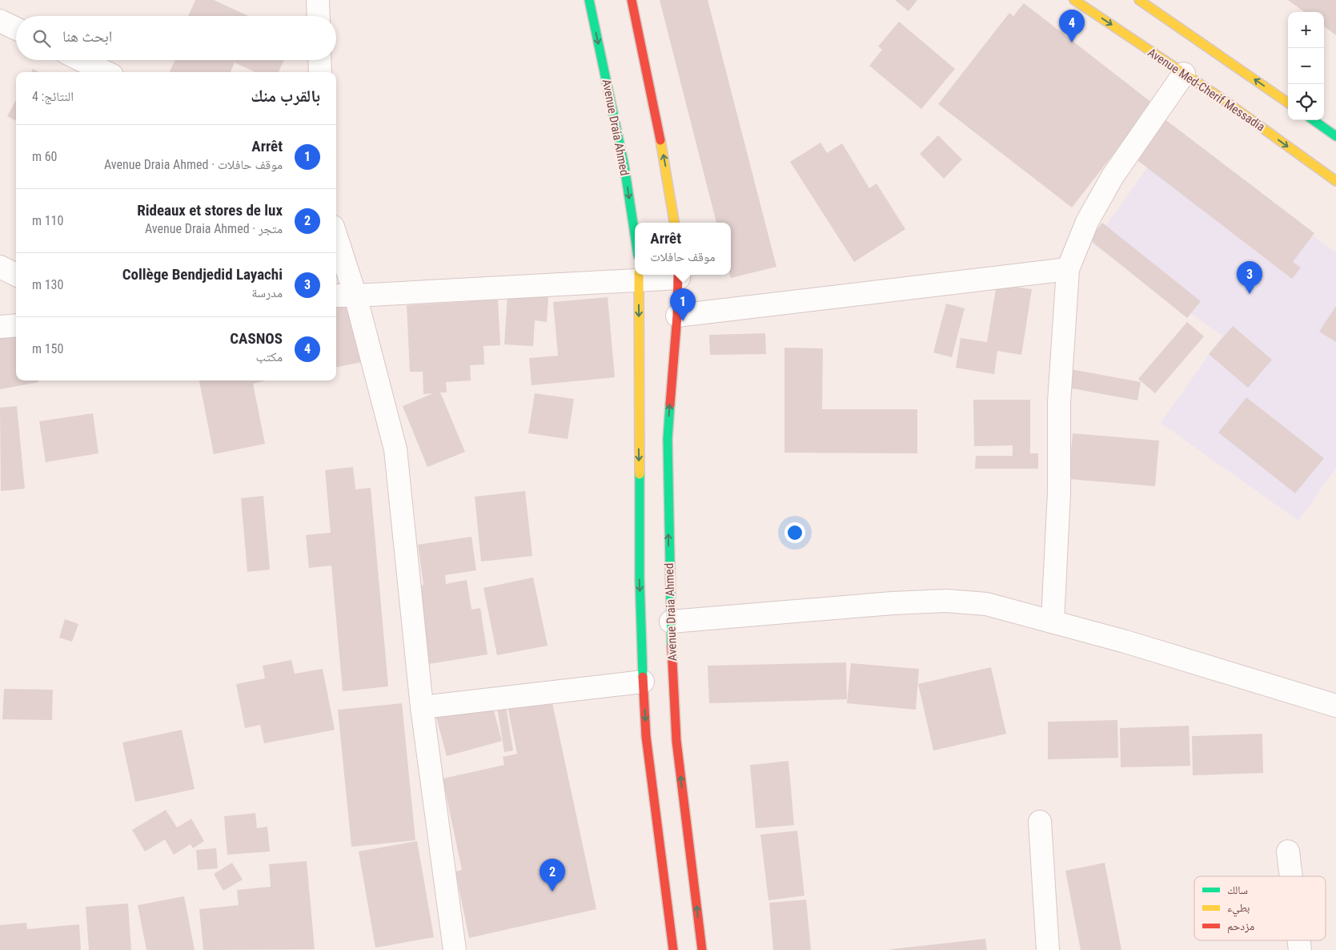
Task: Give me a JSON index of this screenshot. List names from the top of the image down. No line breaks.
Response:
{"streets":{"main road":["Avenue Med-Cherif Messadia","Avenue Draia Ahmed"]},"legend":["سالك","بطيء","مزدحم"],"page":{"pins":["4","3","1","2"],"map_buttons":["+","−"],"search":"ابحث هنا","heading":["بالقرب منك","النتائج: 4"],"list":[{"mark":"1","name":"Arrêt","note":"موقف حافلات · Avenue Draia Ahmed","value":"60 m"},{"mark":"2","name":"Rideaux et stores de lux","note":"متجر · Avenue Draia Ahmed","value":"110 m"},{"mark":"3","name":"Collège Bendjedid Layachi","note":"مدرسة","value":"130 m"},{"mark":"4","name":"CASNOS","note":"مكتب","value":"150 m"}],"popup":["Arrêt","موقف حافلات"]}}
